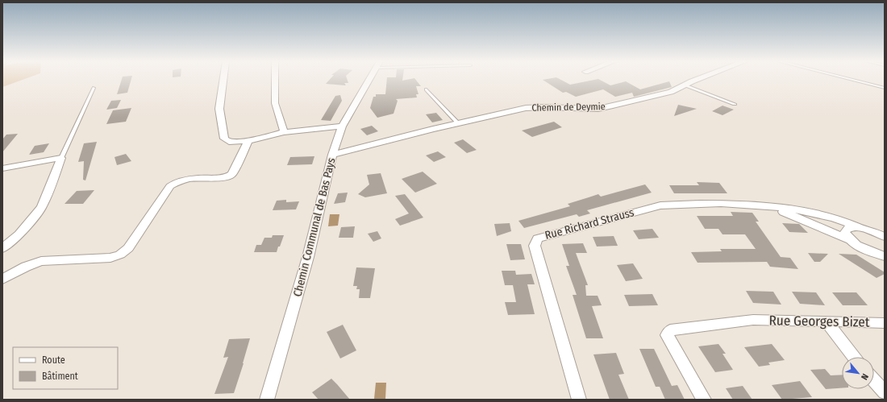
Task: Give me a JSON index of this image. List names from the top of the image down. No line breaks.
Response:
{"streets":{"street":["Chemin de Deymie","Rue Richard Strauss","Chemin Communal de Bas Pays","Rue Georges Bizet"]},"crossings":[["Chemin de Deymie","Chemin Communal de Bas Pays"]],"legend":["Route","Bâtiment"],"north":"bottom right"}
